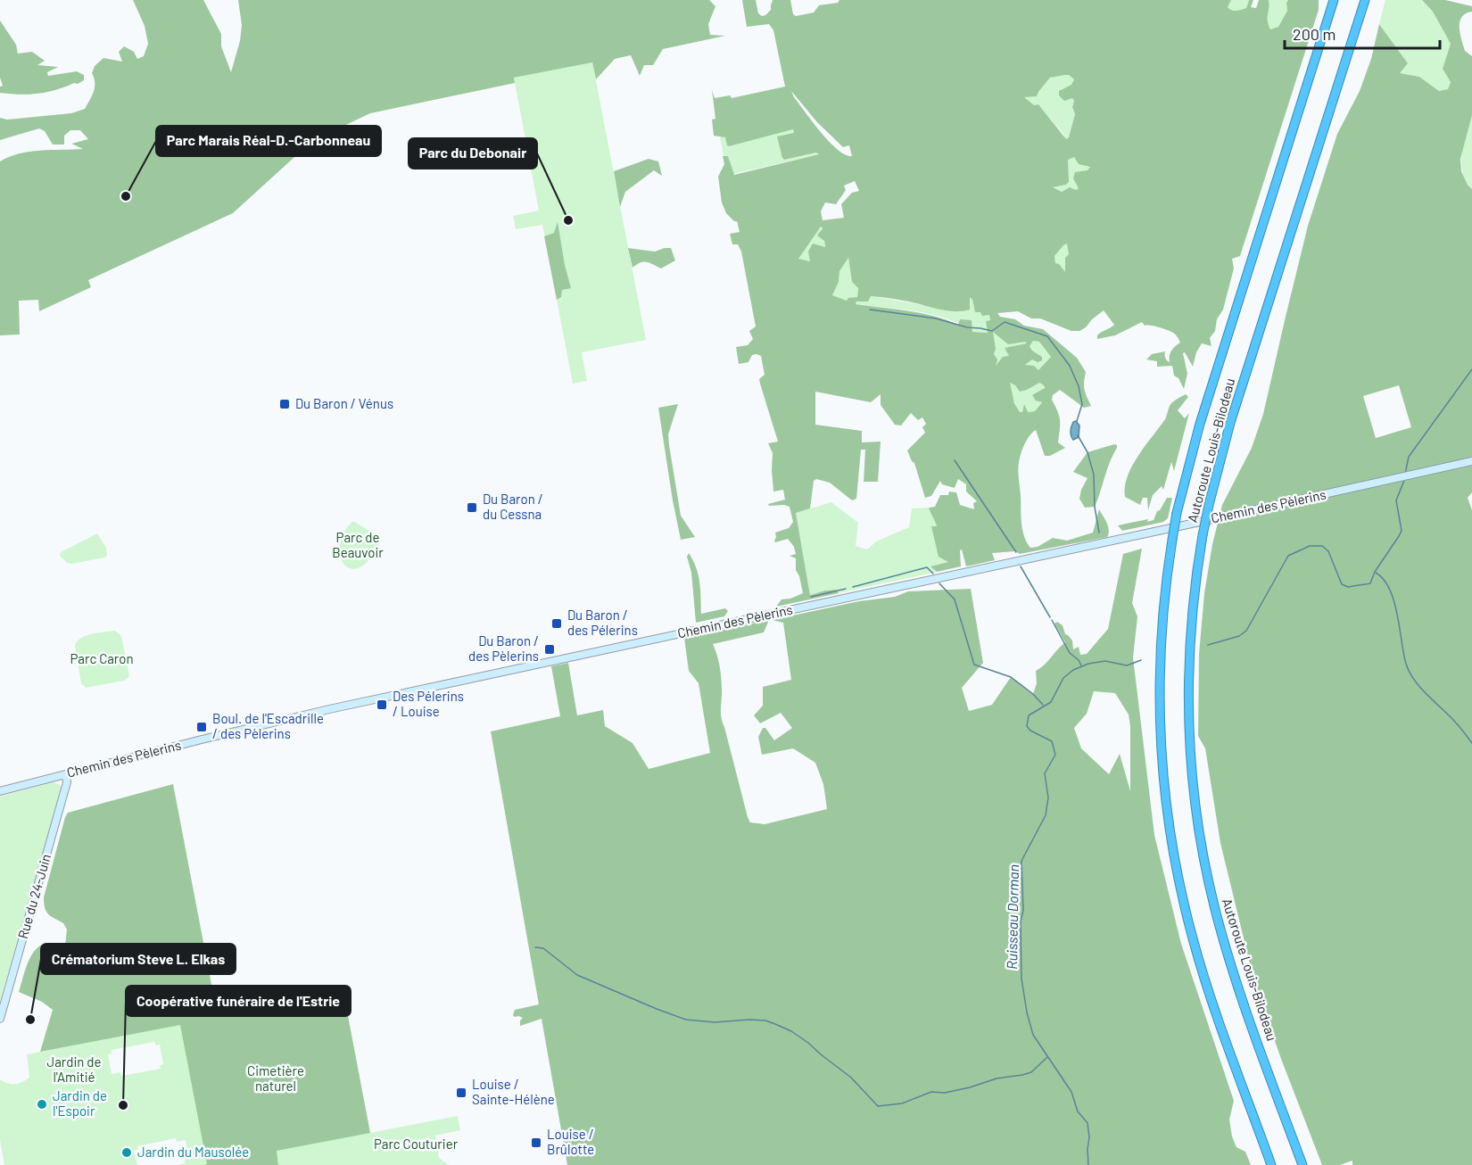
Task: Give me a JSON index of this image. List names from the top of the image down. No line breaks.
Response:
{"streets":{"highway":["Autoroute Louis-Bilodeau"],"street":["Chemin des Pèlerins","Rue du 24-Juin"]},"crossings":[["Chemin des Pèlerins","Rue du 24-Juin"]],"water":["Ruisseau Dorman"],"parks":["Parc de Beauvoir","Parc Caron","Jardin de l'Amitié","Cimetière naturel","Parc Couturier"],"places":{"other":["Parc Marais Réal-D.-Carbonneau","Parc du Debonair","Crématorium Steve L. Elkas","Jardin de l'Espoir","Coopérative funéraire de l'Estrie","Jardin du Mausolée"],"transit":["Du Baron / Vénus","Du Baron / du Cessna","Du Baron / des Pélerins","Du Baron / des Pèlerins","Des Pélerins / Louise","Boul. de l'Escadrille / des Pèlerins","Louise / Sainte-Hélène","Louise / Brûlotte"]},"scale_bar":"200 m"}
